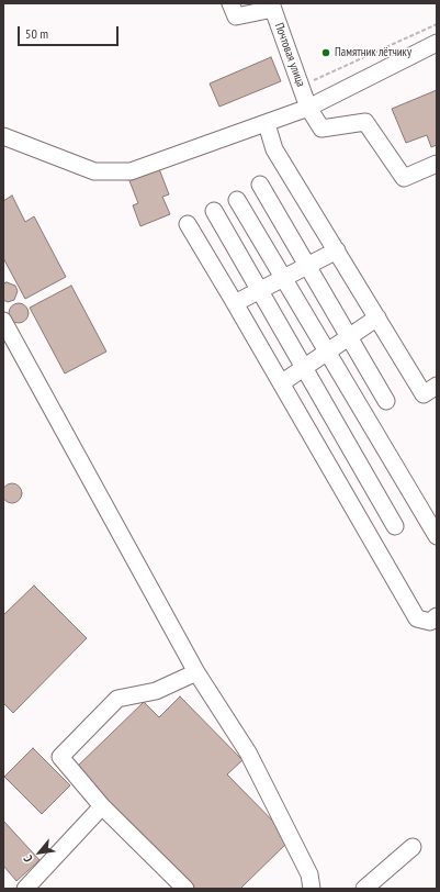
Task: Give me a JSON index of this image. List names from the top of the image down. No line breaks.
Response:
{"streets":{"street":["Почтовая улица"]},"places":["Памятник лётчику"],"scale_bar":"50 m","north":"bottom left"}
